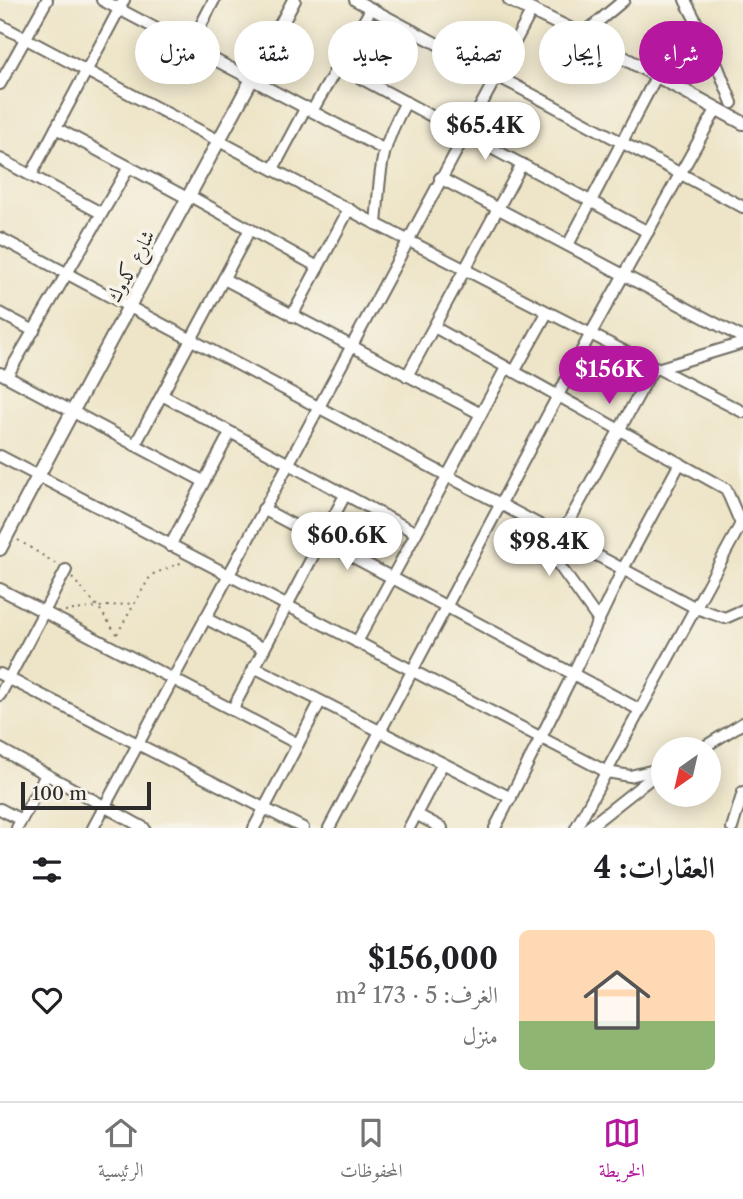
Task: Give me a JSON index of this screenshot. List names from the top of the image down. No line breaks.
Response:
{"streets":{"street":["شارع كدوك"]},"scale_bar":"100 m","north":"bottom left","page":{"chip":["شراء","إيجار","تصفية","جديد","شقة","منزل"],"price":["$65.4K","$156K","$60.6K","$98.4K"],"scale":"100 m","heading":"العقارات: 4","list":[{"name":"$156,000","note":"الغرف: 5 · 173 m² · منزل"}],"tabs":["الخريطة","المحفوظات","الرئيسية"]}}
